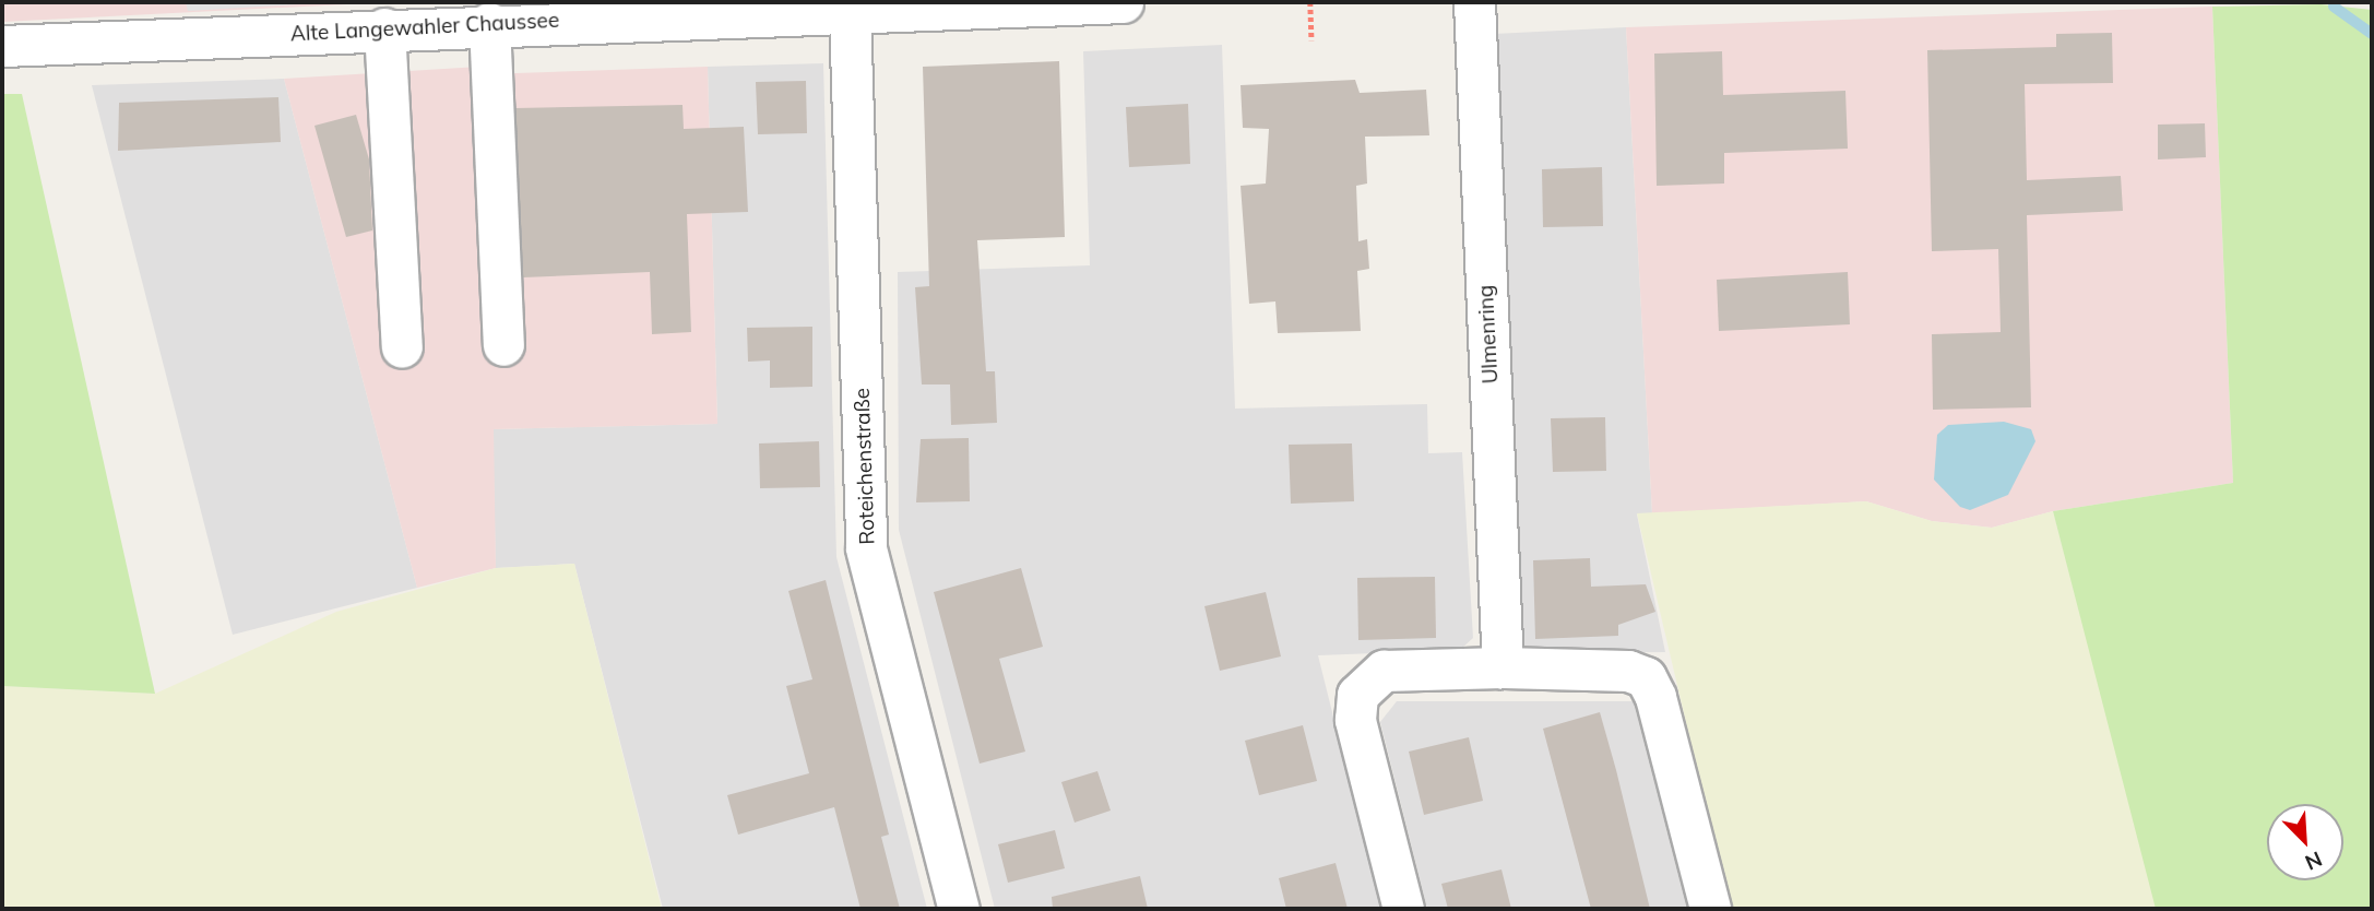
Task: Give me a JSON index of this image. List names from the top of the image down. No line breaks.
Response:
{"streets":{"street":["Alte Langewahler Chaussee","Ulmenring","Roteichenstraße"]},"crossings":[["Alte Langewahler Chaussee","Roteichenstraße"]],"north":"bottom right"}
